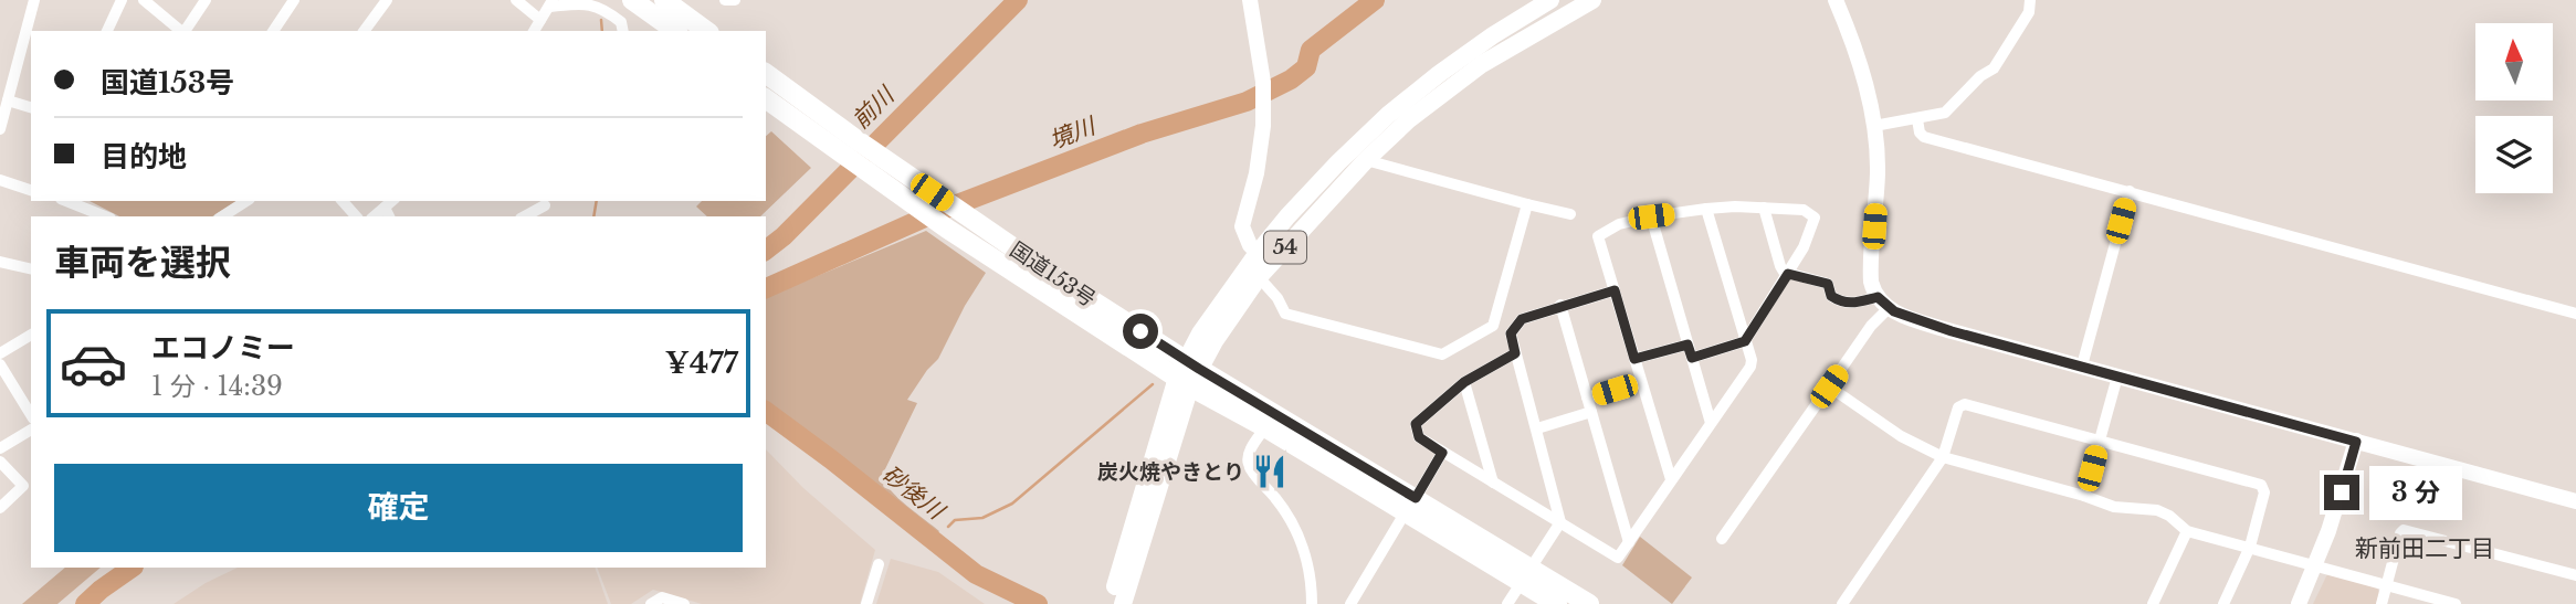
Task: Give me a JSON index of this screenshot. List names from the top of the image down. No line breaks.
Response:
{"streets":{"highway":["国道153号"],"main road":["54"]},"crossings":[["54","国道153号"]],"districts":["新前田二丁目"],"water":["前川","境川","砂後川"],"places":{"restaurant":["炭火焼やきとり"]},"north":"top","page":{"banner":["国道153号","目的地"],"heading":"車両を選択","list":[{"name":"エコノミー","note":"1 分 · 14:39","value":"¥477"}],"buttons":"確定","bubble":"3 分"}}
